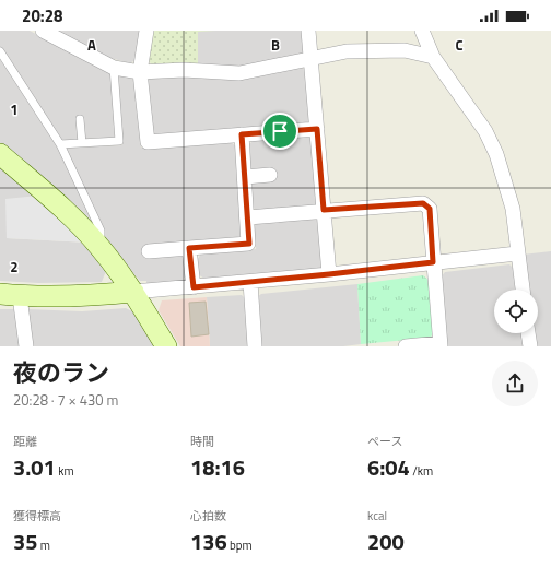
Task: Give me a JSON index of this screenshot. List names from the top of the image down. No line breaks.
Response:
{"page":{"status":"20:28","heading":["夜のラン","20:28 · 7 × 430 m"],"stats":[["距離","3.01 km"],["時間","18:16"],["ペース","6:04 /km"],["獲得標高","35 m"],["心拍数","136 bpm"],["kcal","200"]]},"grid":{"columns":["A","B","C"],"rows":["1","2"]}}
